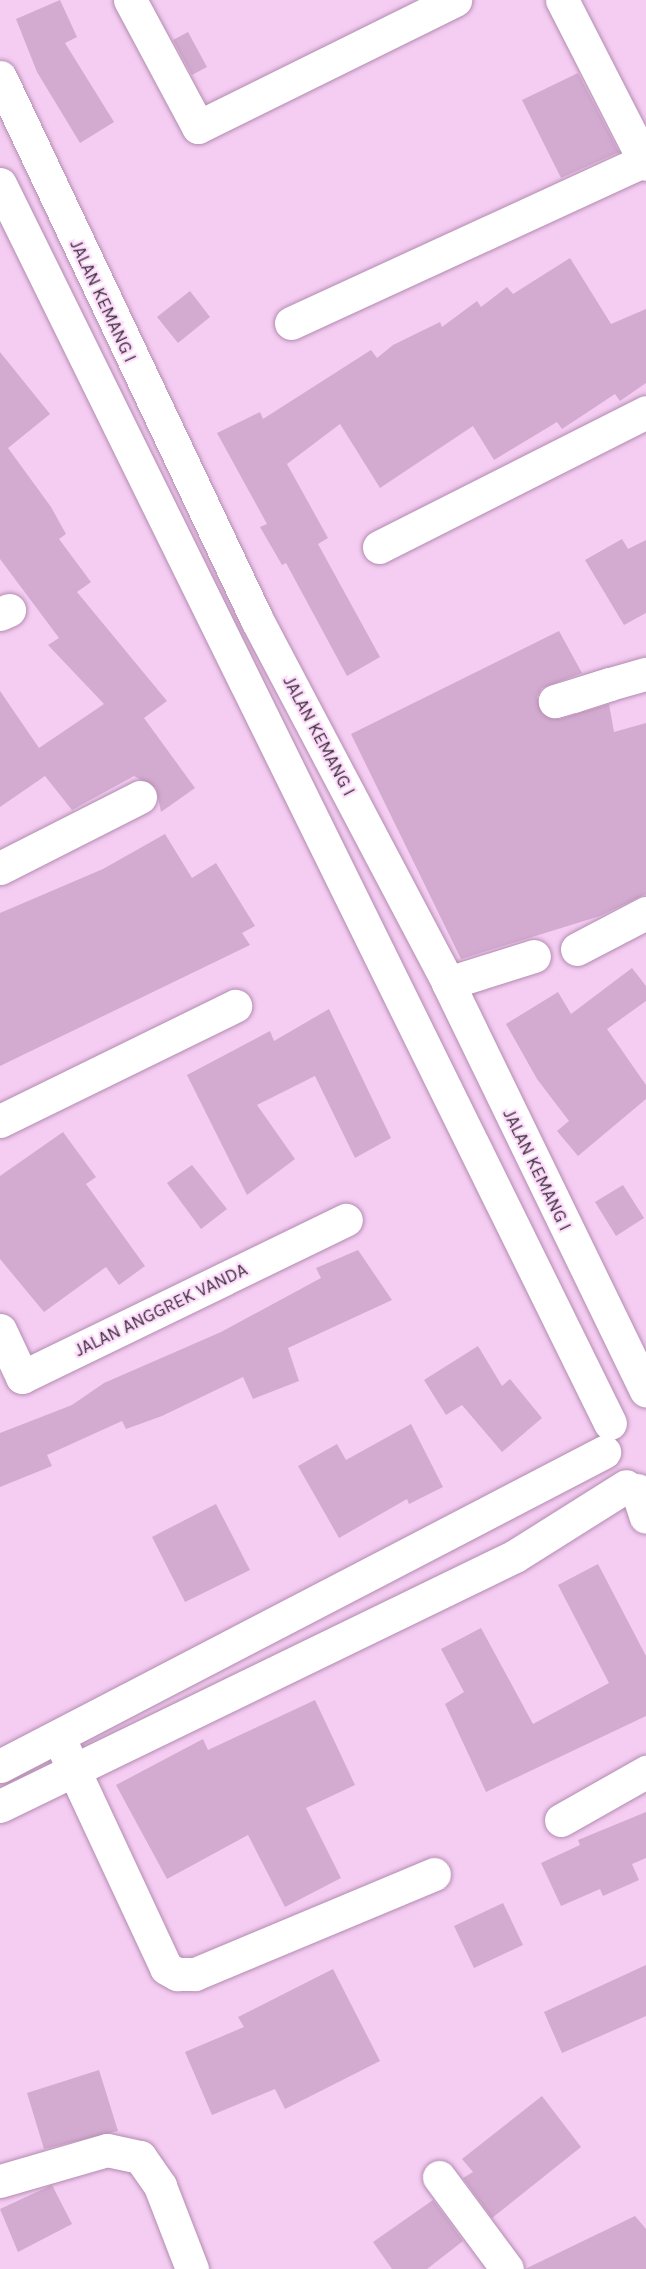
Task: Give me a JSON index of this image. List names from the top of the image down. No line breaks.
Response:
{"streets":{"street":["JALAN KEMANG I","JALAN ANGGREK VANDA"]}}
